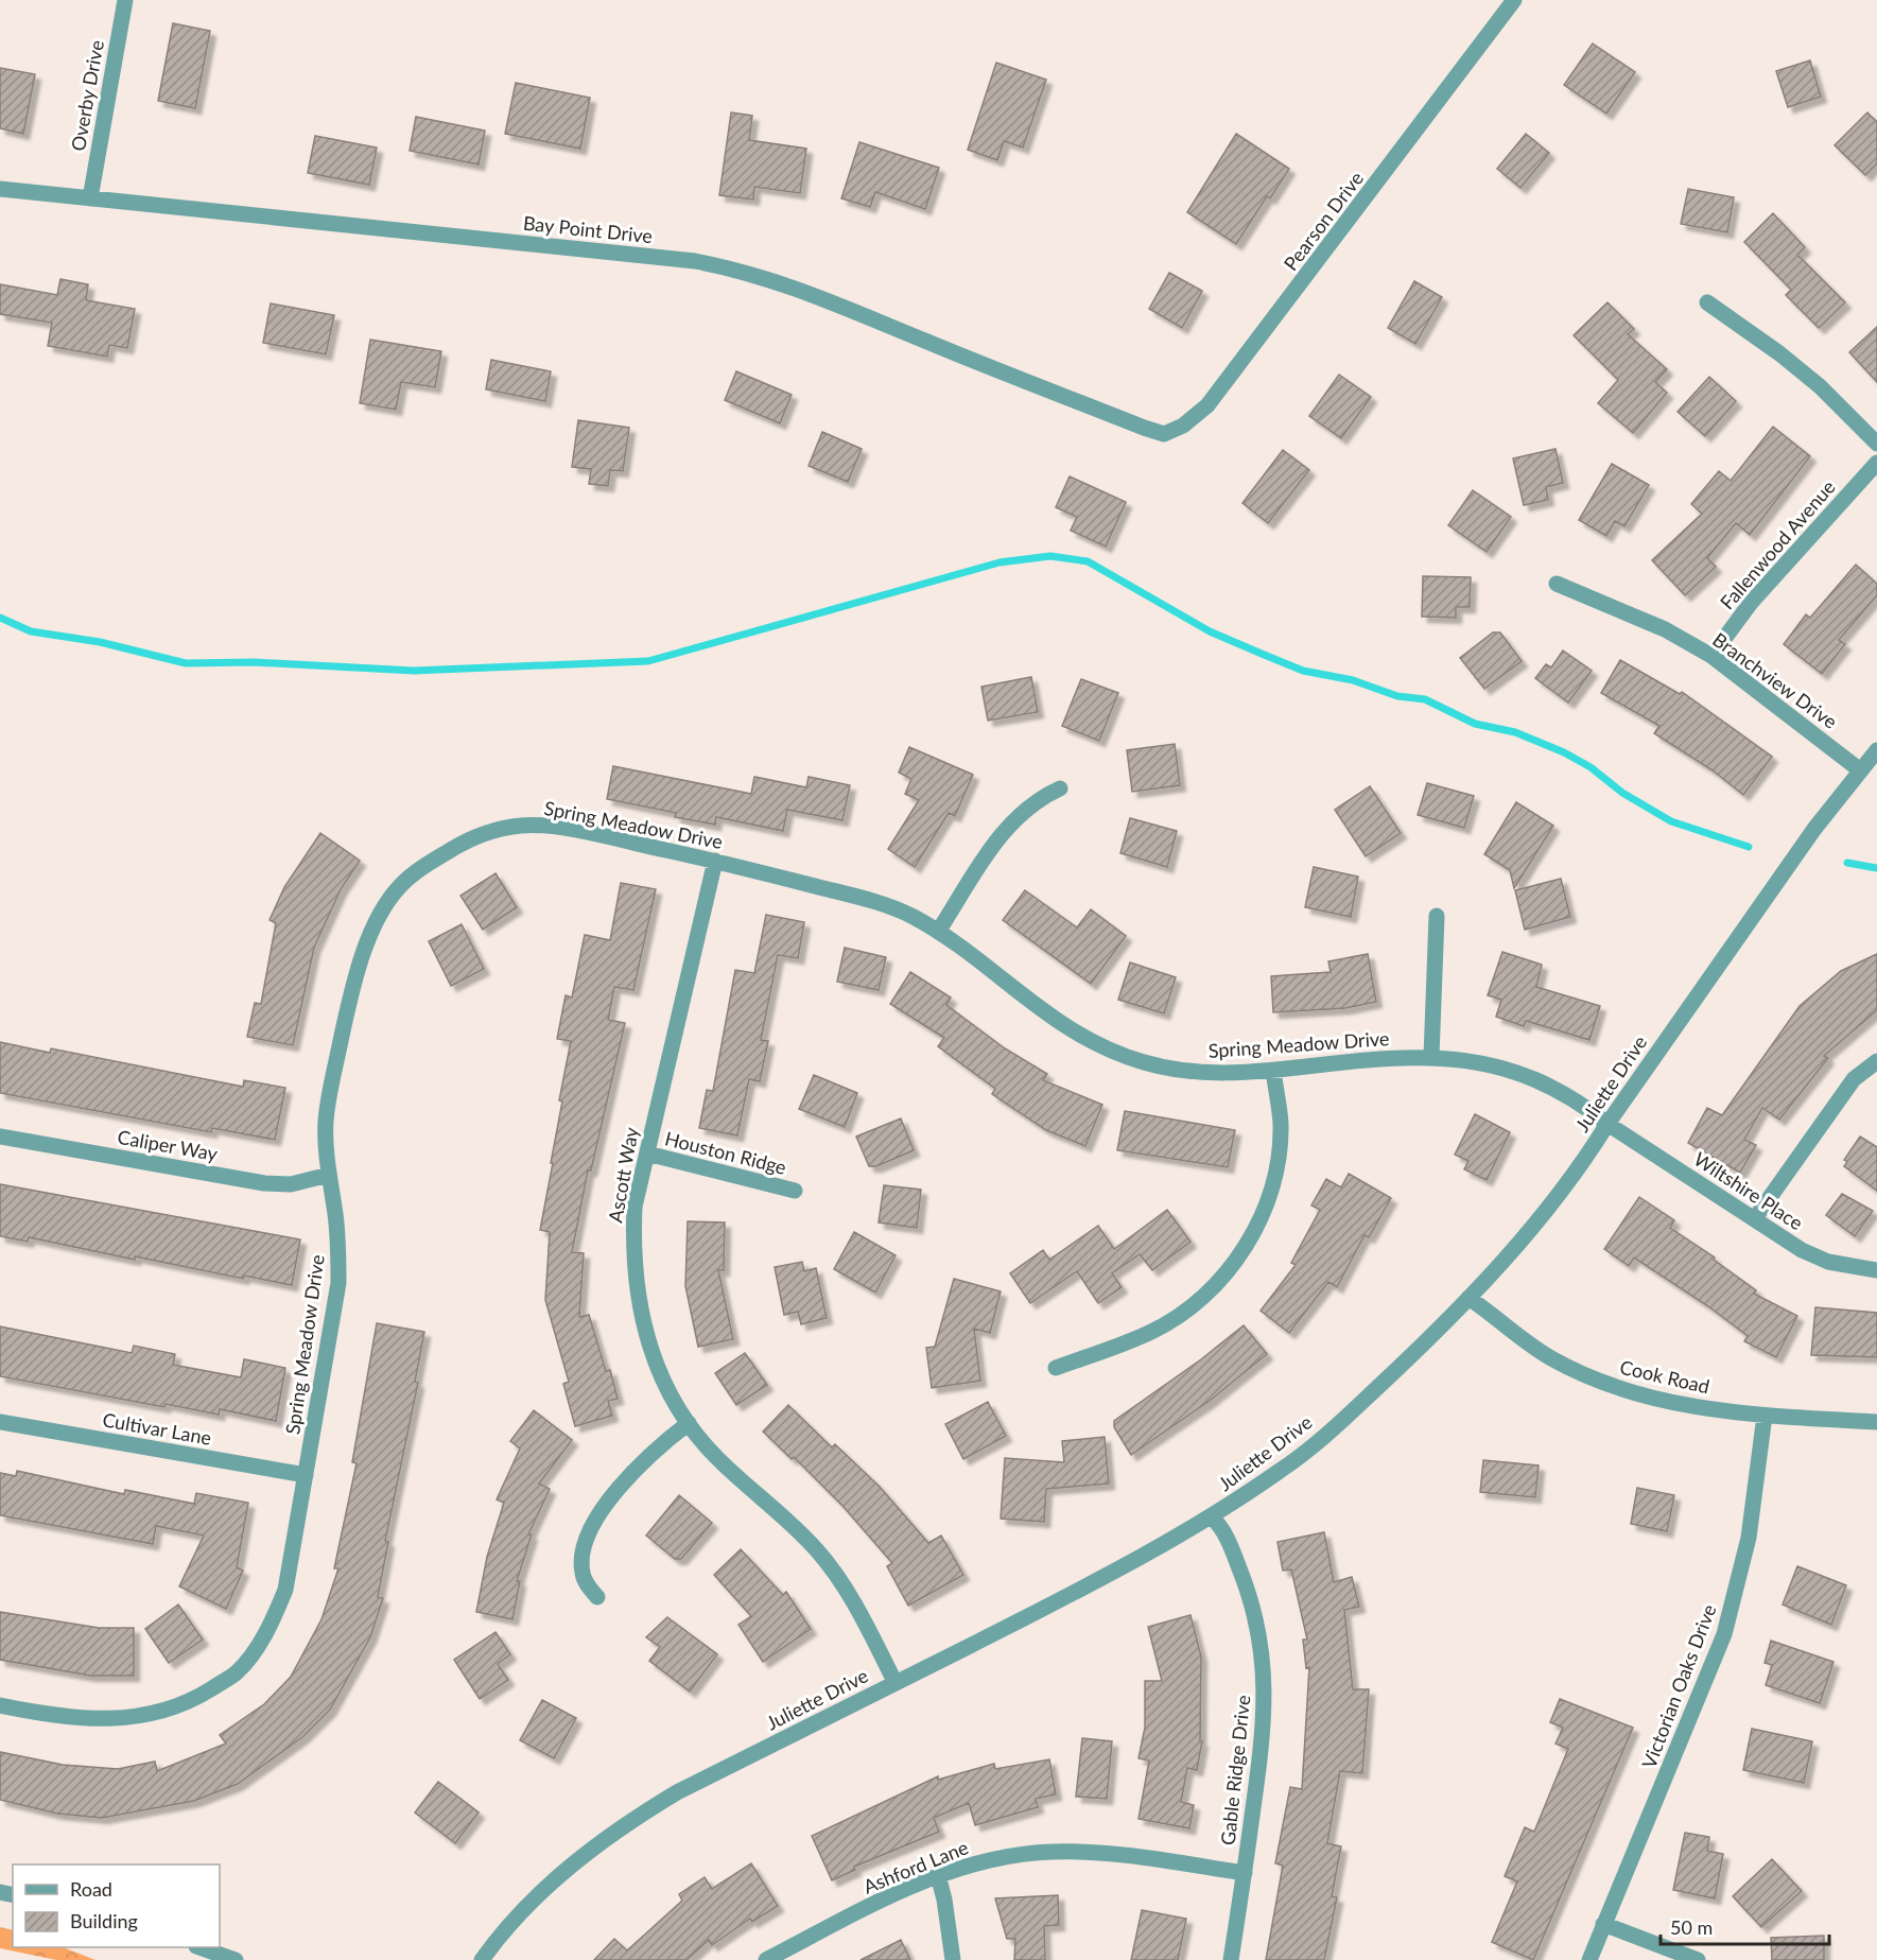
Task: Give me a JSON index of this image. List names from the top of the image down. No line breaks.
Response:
{"streets":{"street":["Overby Drive","Pearson Drive","Bay Point Drive","Fallenwood Avenue","Branchview Drive","Spring Meadow Drive","Juliette Drive","Caliper Way","Houston Ridge","Ascott Way","Wiltshire Place","Cook Road","Cultivar Lane","Victorian Oaks Drive","Gable Ridge Drive","Ashford Lane"]},"crossings":[["Overby Drive","Bay Point Drive"],["Pearson Drive","Bay Point Drive"],["Fallenwood Avenue","Branchview Drive"],["Branchview Drive","Juliette Drive"],["Spring Meadow Drive","Juliette Drive"],["Spring Meadow Drive","Caliper Way"],["Spring Meadow Drive","Ascott Way"],["Spring Meadow Drive","Wiltshire Place"],["Spring Meadow Drive","Cultivar Lane"],["Juliette Drive","Ascott Way"],["Juliette Drive","Wiltshire Place"],["Juliette Drive","Cook Road"],["Juliette Drive","Gable Ridge Drive"],["Houston Ridge","Ascott Way"],["Cook Road","Victorian Oaks Drive"],["Gable Ridge Drive","Ashford Lane"]],"legend":["Road","Building"],"scale_bar":"50 m"}
